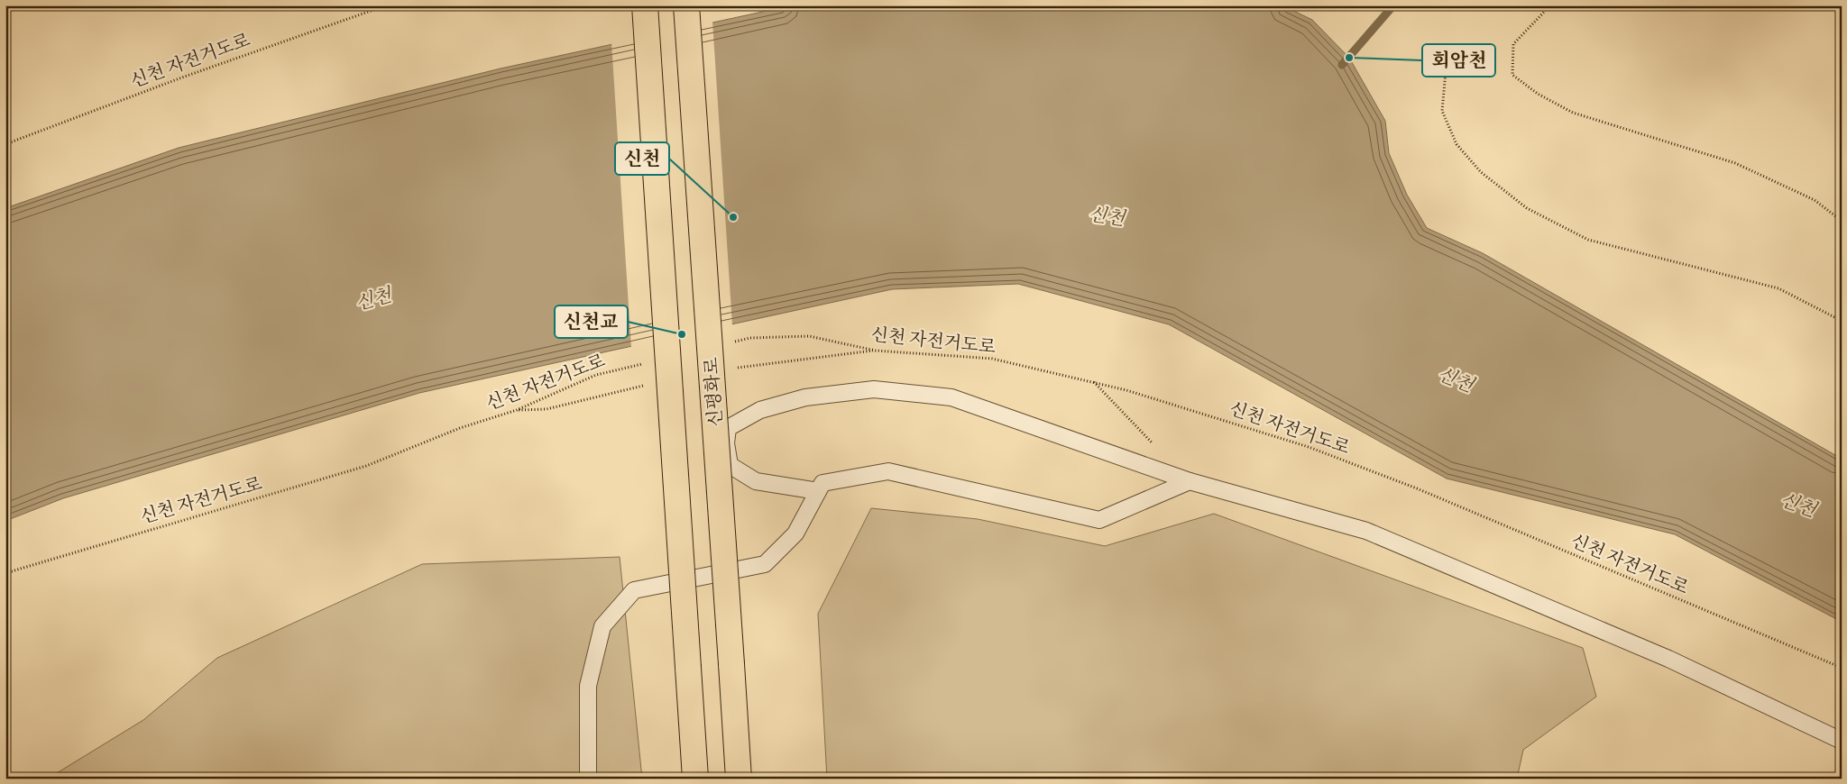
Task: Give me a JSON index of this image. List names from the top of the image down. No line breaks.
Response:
{"streets":{"highway":["신평화로"],"path":["신천 자전거도로"]},"water":["신천"],"places":["회암천","신천","신천교"]}
